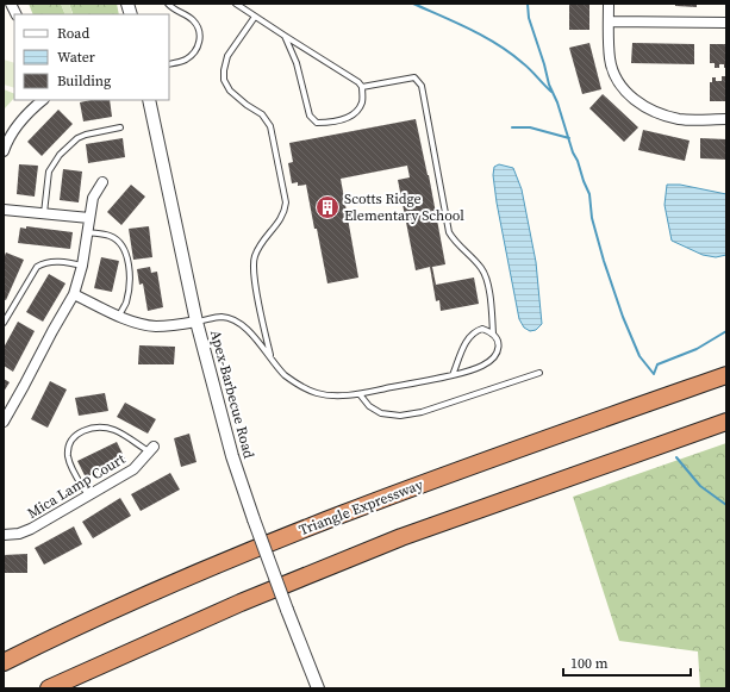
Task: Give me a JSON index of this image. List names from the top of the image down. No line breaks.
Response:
{"streets":{"highway":["Triangle Expressway"],"street":["Apex-Barbecue Road","Mica Lamp Court"]},"places":{"building":["Scotts Ridge Elementary School"]},"legend":["Road","Water","Building"],"scale_bar":"100 m"}
